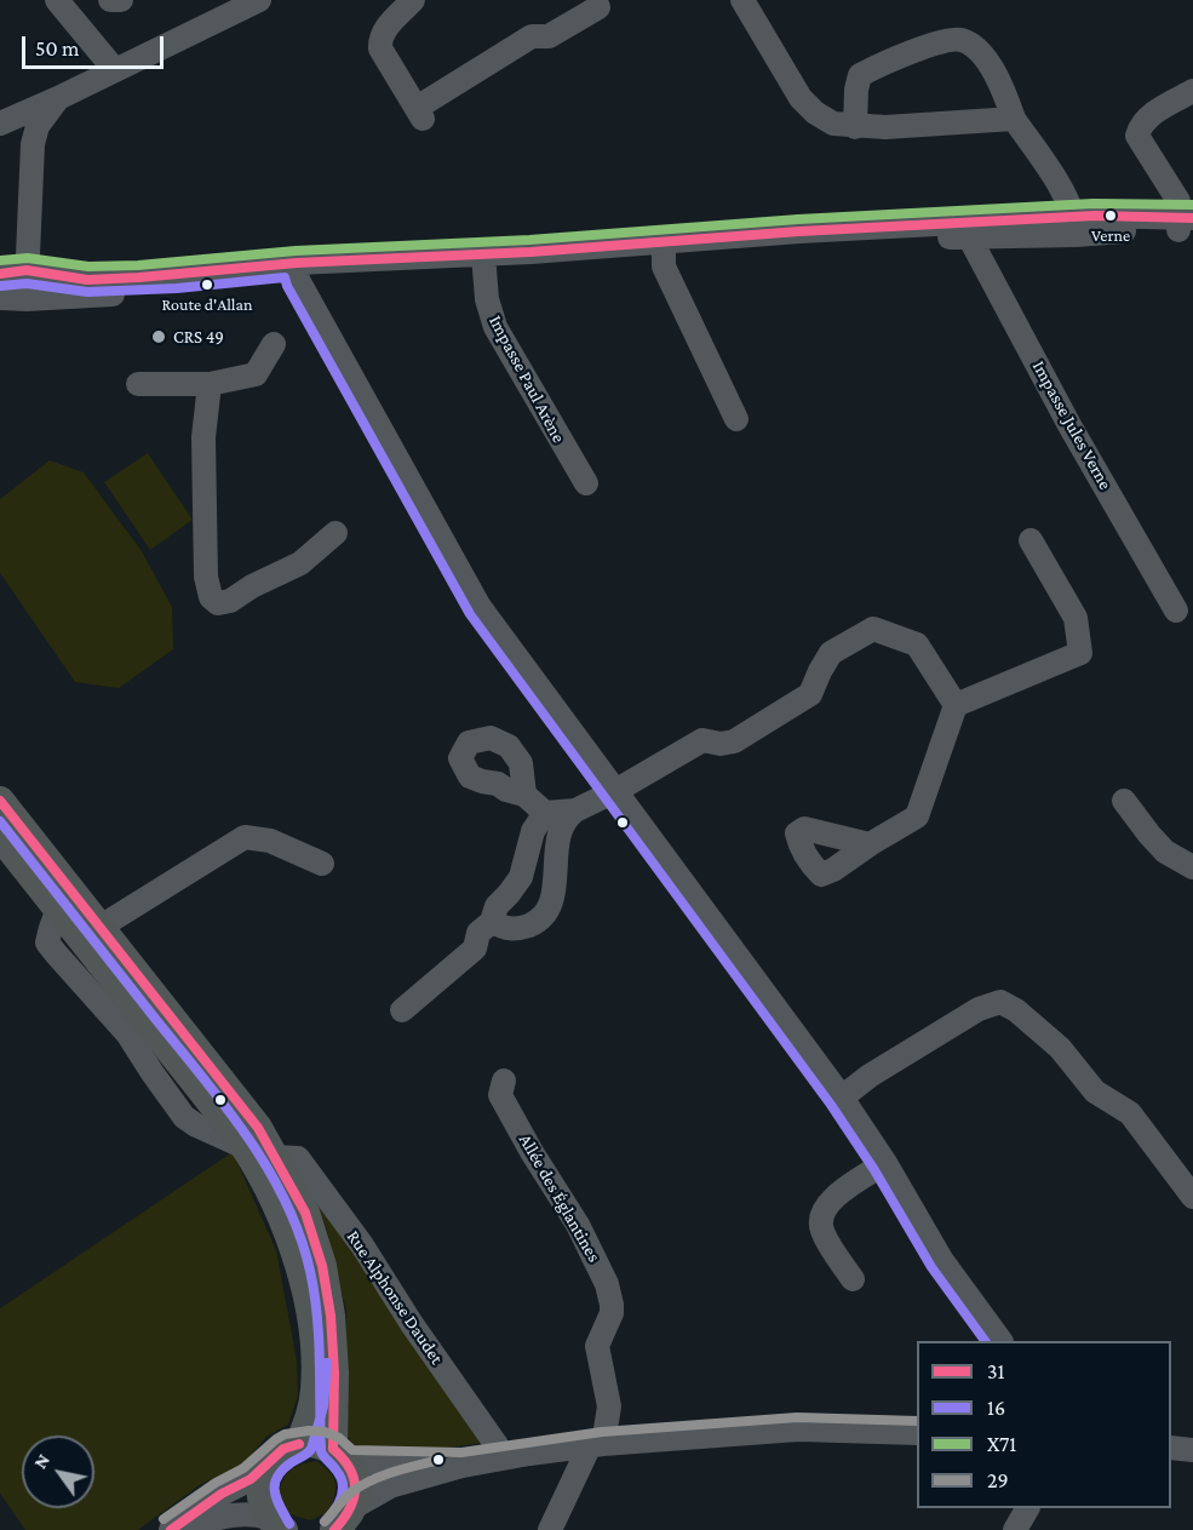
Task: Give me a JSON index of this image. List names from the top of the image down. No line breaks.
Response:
{"streets":{"street":["Impasse Paul Arène","Impasse Jules Verne","Allée des Églantines","Rue Alphonse Daudet"]},"places":["Verne","Route d'Allan","CRS 49"],"lines":["transit line X71","transit line 31","transit line 16","transit line 29"],"legend":["31","16","X71","29"],"scale_bar":"50 m","north":"top left"}
